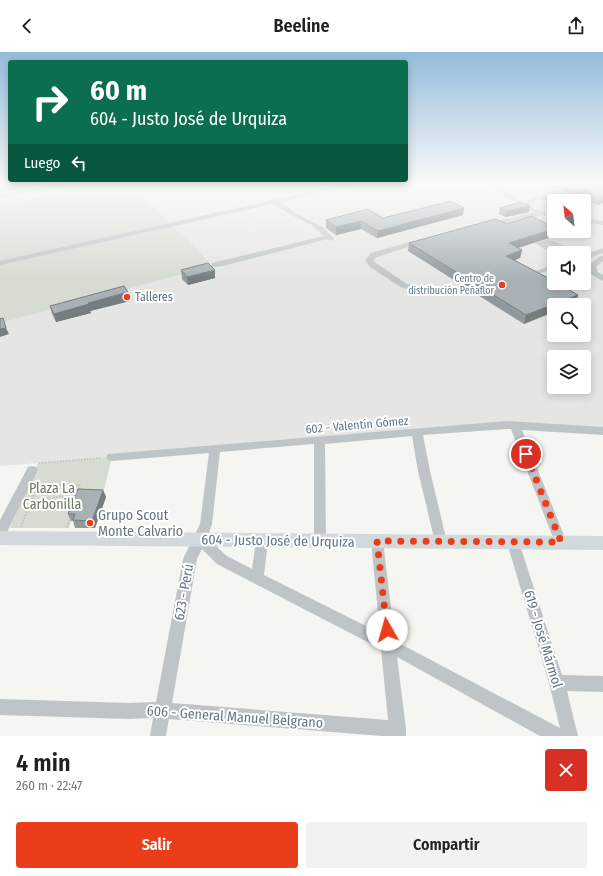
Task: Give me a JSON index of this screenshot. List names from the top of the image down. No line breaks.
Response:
{"streets":{"main road":["604 - Justo José de Urquiza"],"street":["602 - Valentín Gómez","623 - Perú","619 - José Mármol","606 - General Manuel Belgrano"]},"crossings":[["602 - Valentín Gómez","623 - Perú"],["604 - Justo José de Urquiza","623 - Perú"],["604 - Justo José de Urquiza","619 - José Mármol"],["623 - Perú","606 - General Manuel Belgrano"]],"parks":["Plaza La Carbonilla"],"places":["Centro de distribución Peñaflor","Talleres","Grupo Scout Monte Calvario"],"north":"top left","page":{"header":"Beeline","turn":["60 m","604 - Justo José de Urquiza"],"then":"Luego","heading":["4 min","260 m · 22:47"],"buttons":["Salir","Compartir"]}}
